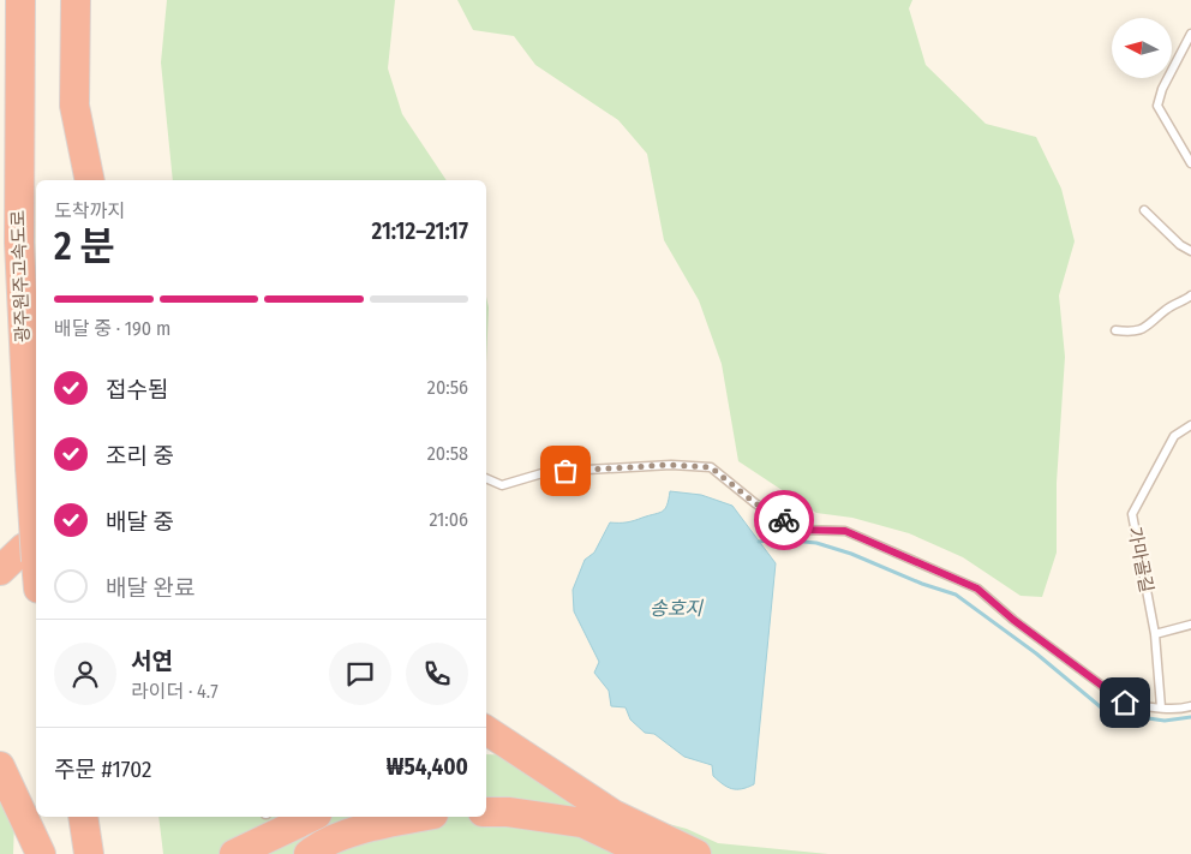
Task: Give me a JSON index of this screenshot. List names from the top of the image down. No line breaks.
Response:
{"streets":{"highway":["광주원주고속도로"],"lane":["가마골길"]},"water":["송호지"],"north":"left","page":{"heading":["2 분","도착까지","21:12–21:17"],"panel":["서연","라이더 · 4.7","주문 #1702","₩54,400"],"bar":"배달 중 · 190 m","list":[["접수됨","20:56"],["조리 중","20:58"],["배달 중","21:06"],"배달 완료"]}}
